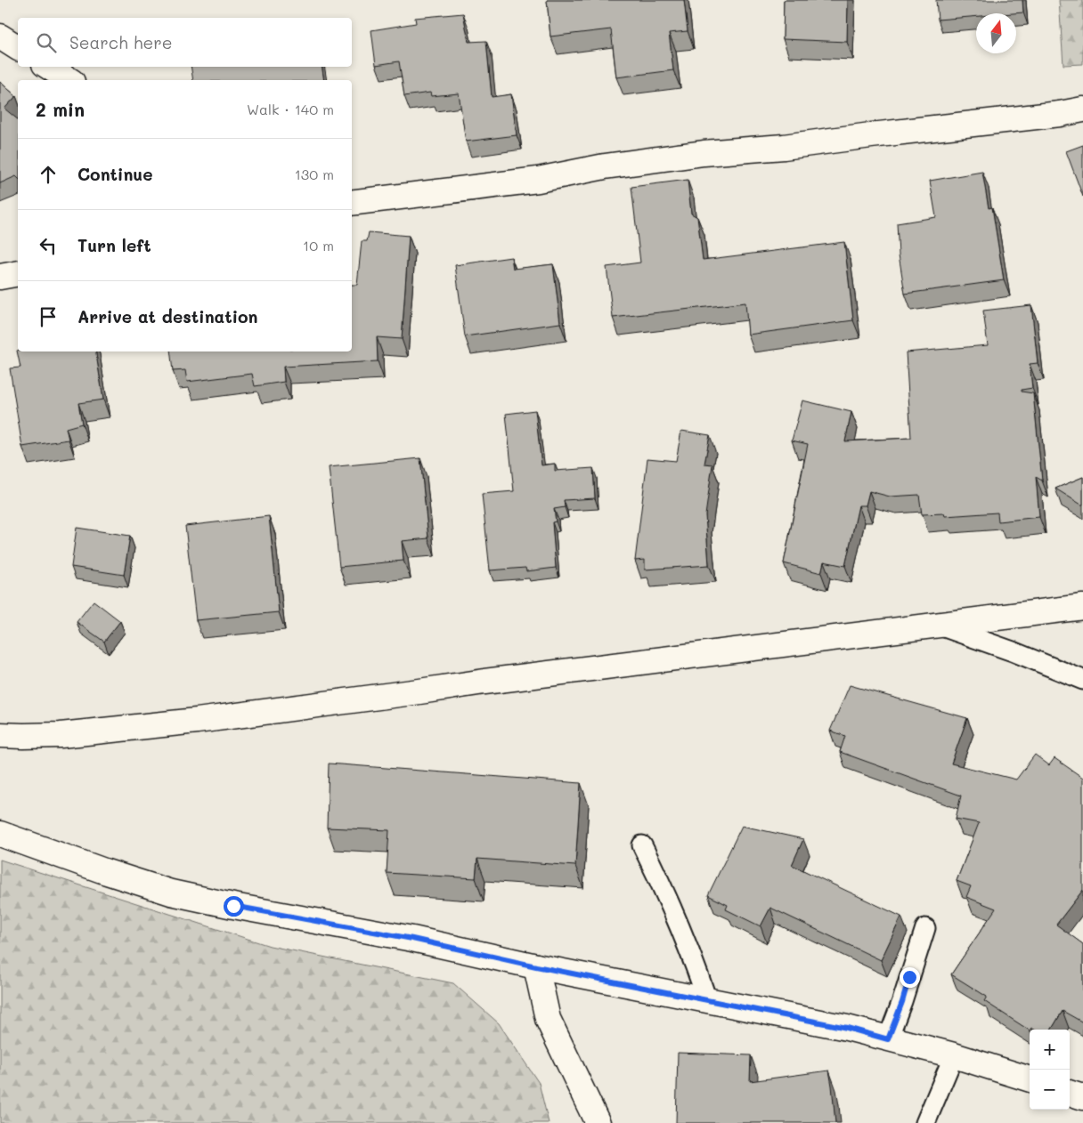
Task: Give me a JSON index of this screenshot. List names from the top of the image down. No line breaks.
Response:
{"north":"top","page":{"search":"Search here","heading":["2 min","Walk · 140 m"],"list":[["Continue","130 m"],["Turn left","10 m"],"Arrive at destination"],"map_buttons":["+","−"]}}
